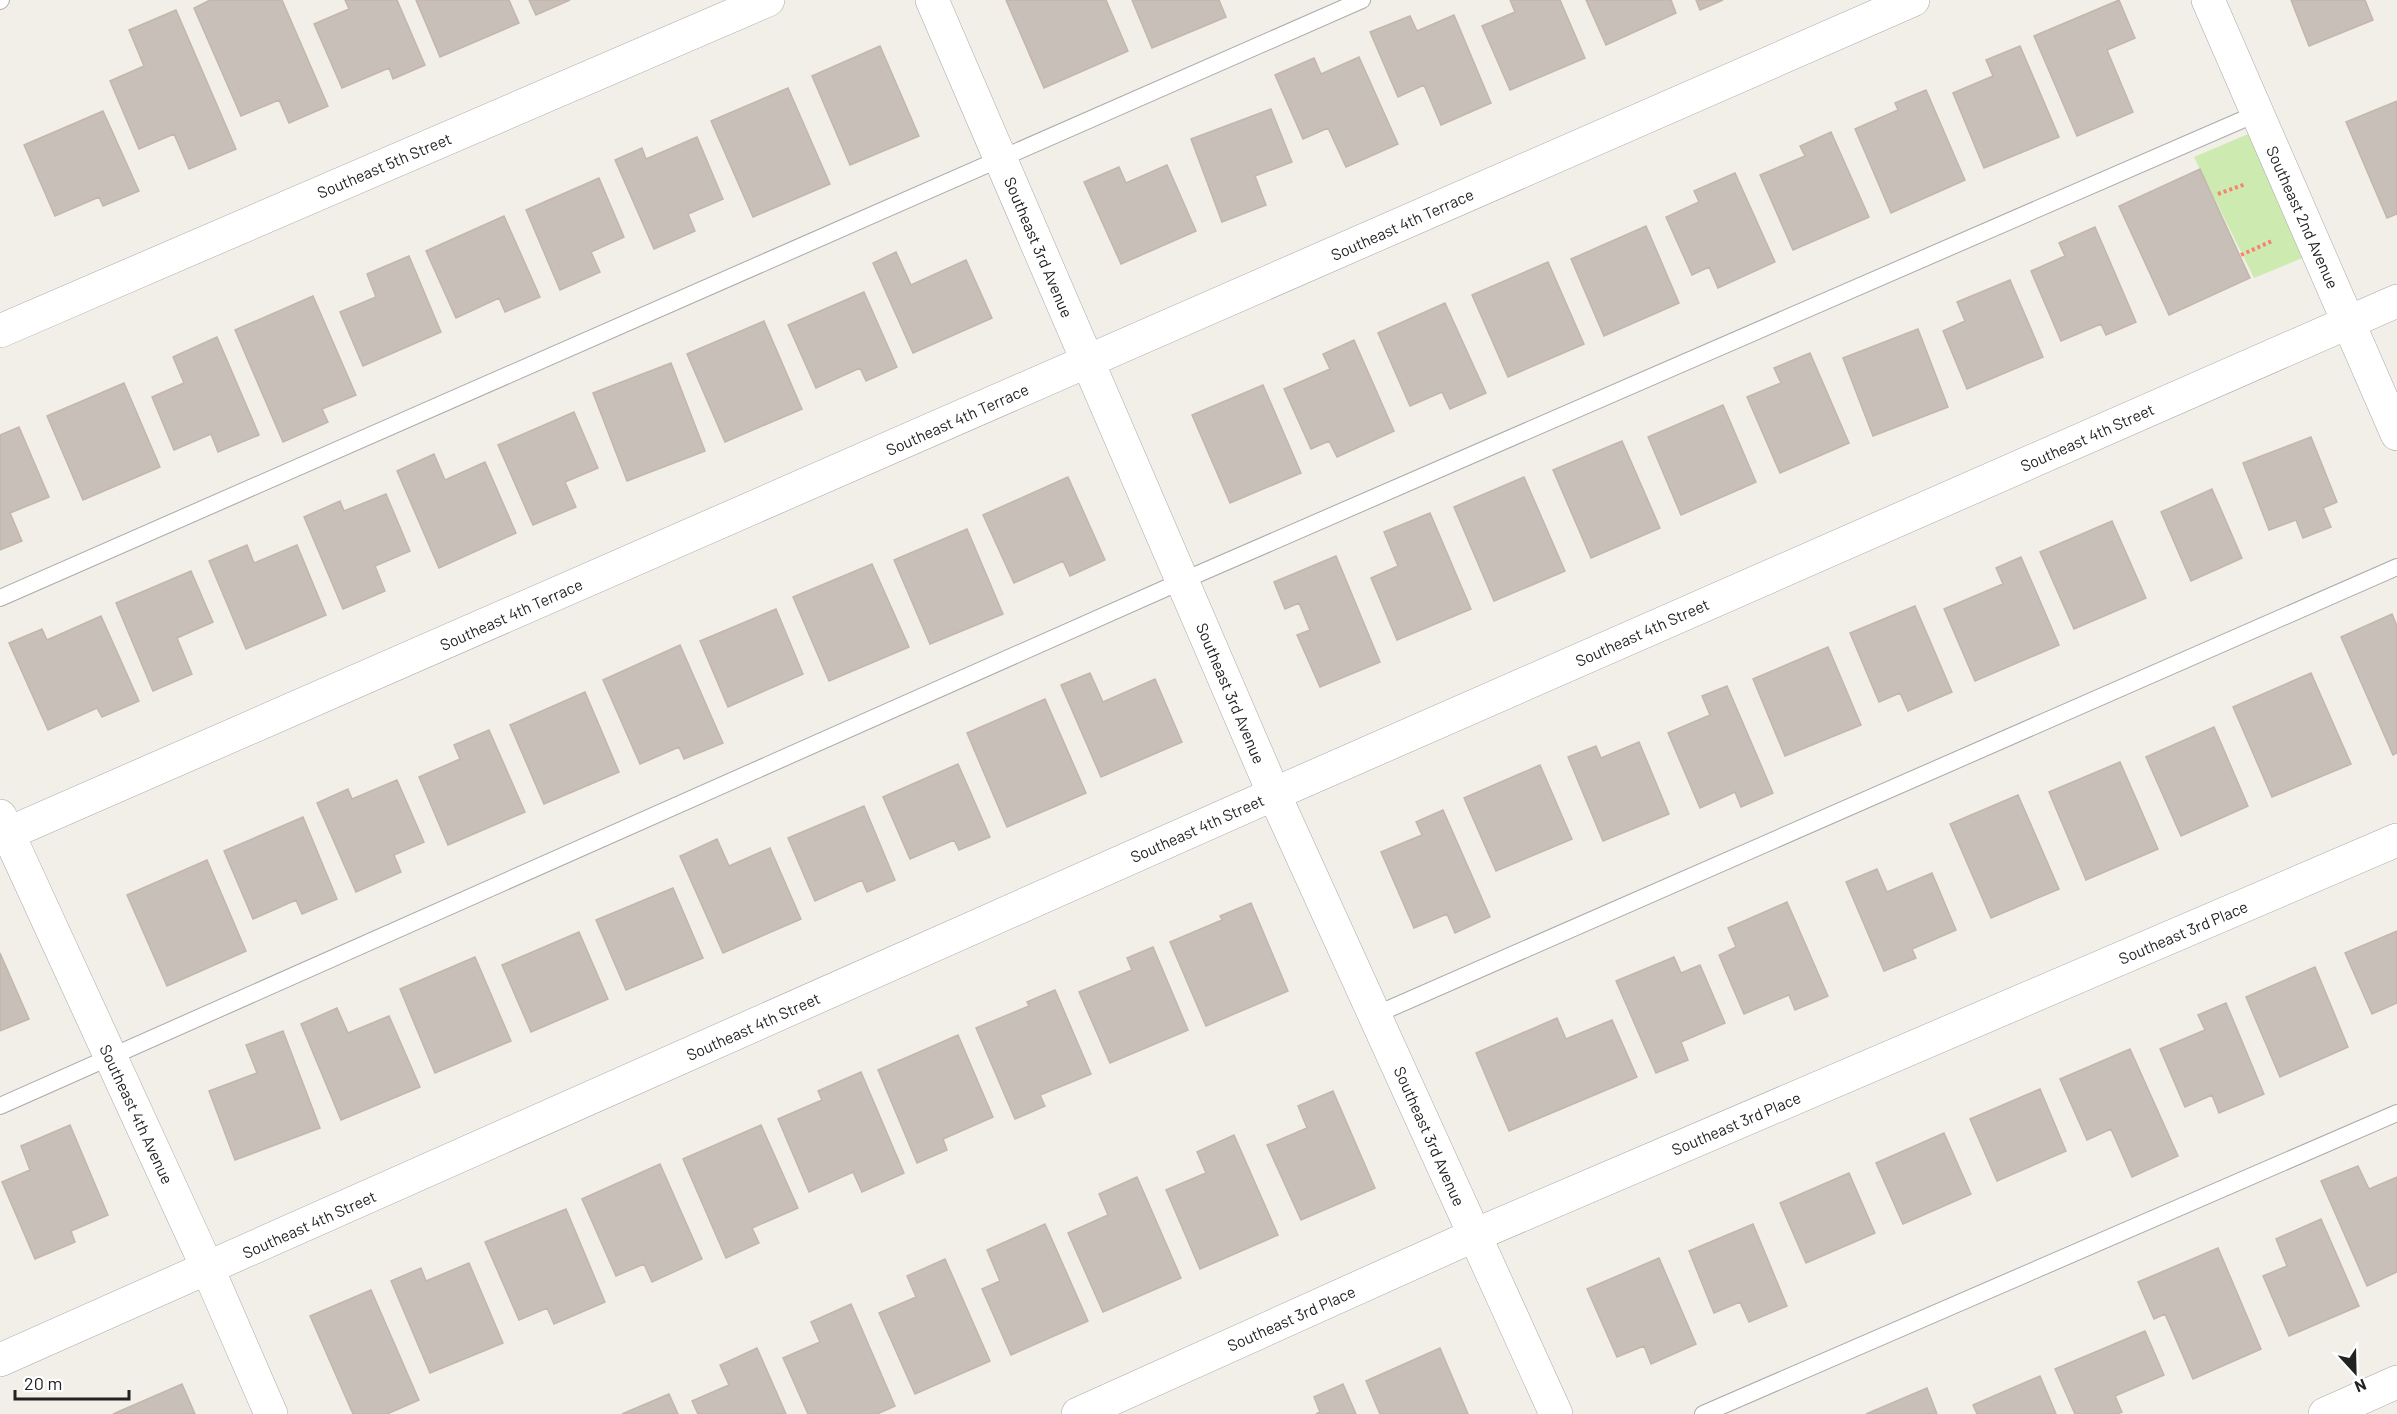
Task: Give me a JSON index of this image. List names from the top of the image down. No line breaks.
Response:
{"streets":{"street":["Southeast 5th Street","Southeast 2nd Avenue","Southeast 4th Terrace","Southeast 3rd Avenue","Southeast 4th Street","Southeast 3rd Place","Southeast 4th Avenue"]},"crossings":[["Southeast 2nd Avenue","Southeast 4th Street"],["Southeast 4th Terrace","Southeast 3rd Avenue"],["Southeast 4th Terrace","Southeast 4th Avenue"],["Southeast 3rd Avenue","Southeast 4th Street"],["Southeast 3rd Avenue","Southeast 3rd Place"],["Southeast 4th Street","Southeast 4th Avenue"]],"scale_bar":"20 m","north":"bottom"}
